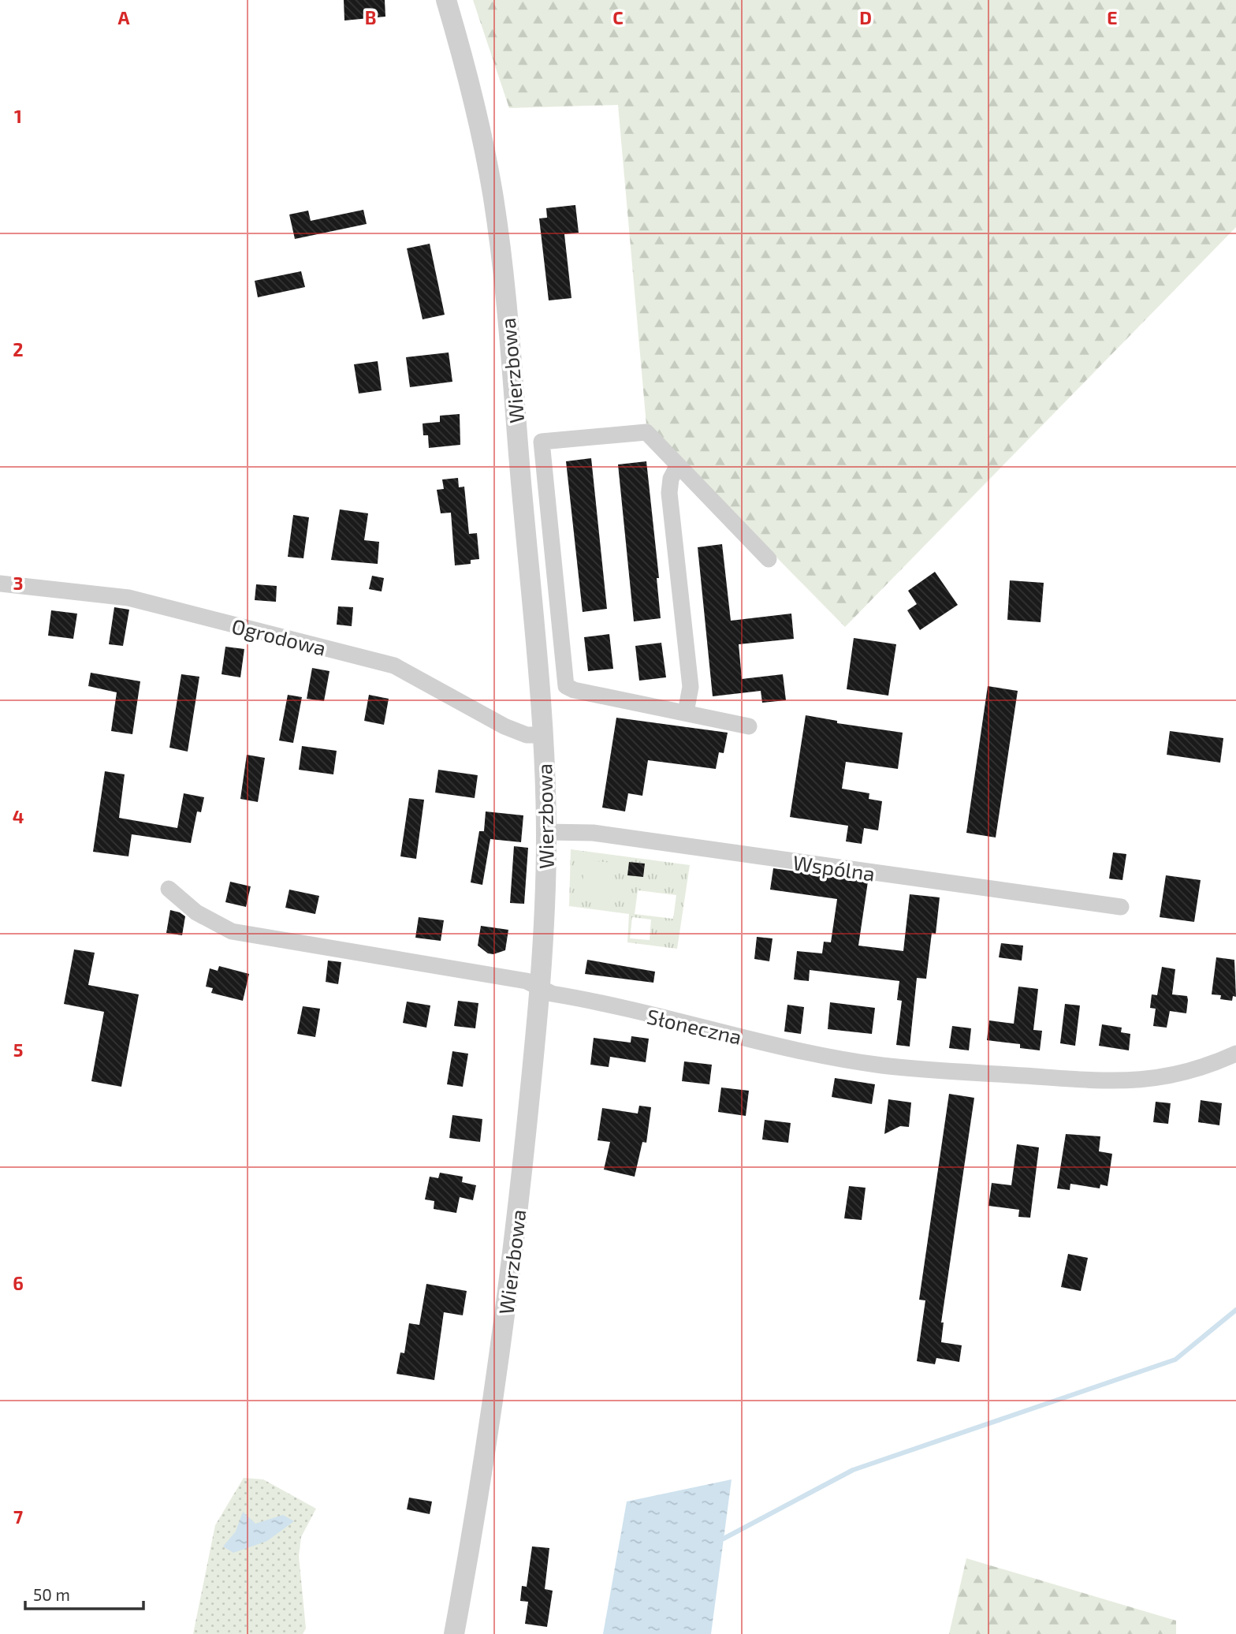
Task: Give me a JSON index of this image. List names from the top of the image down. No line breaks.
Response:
{"streets":{"street":["Wierzbowa","Ogrodowa","Wspólna","Słoneczna"]},"crossings":[["Wierzbowa","Ogrodowa"],["Wierzbowa","Wspólna"],["Wierzbowa","Słoneczna"]],"scale_bar":"50 m","grid":{"columns":["A","B","C","D","E"],"rows":["1","2","3","4","5","6","7"]}}
